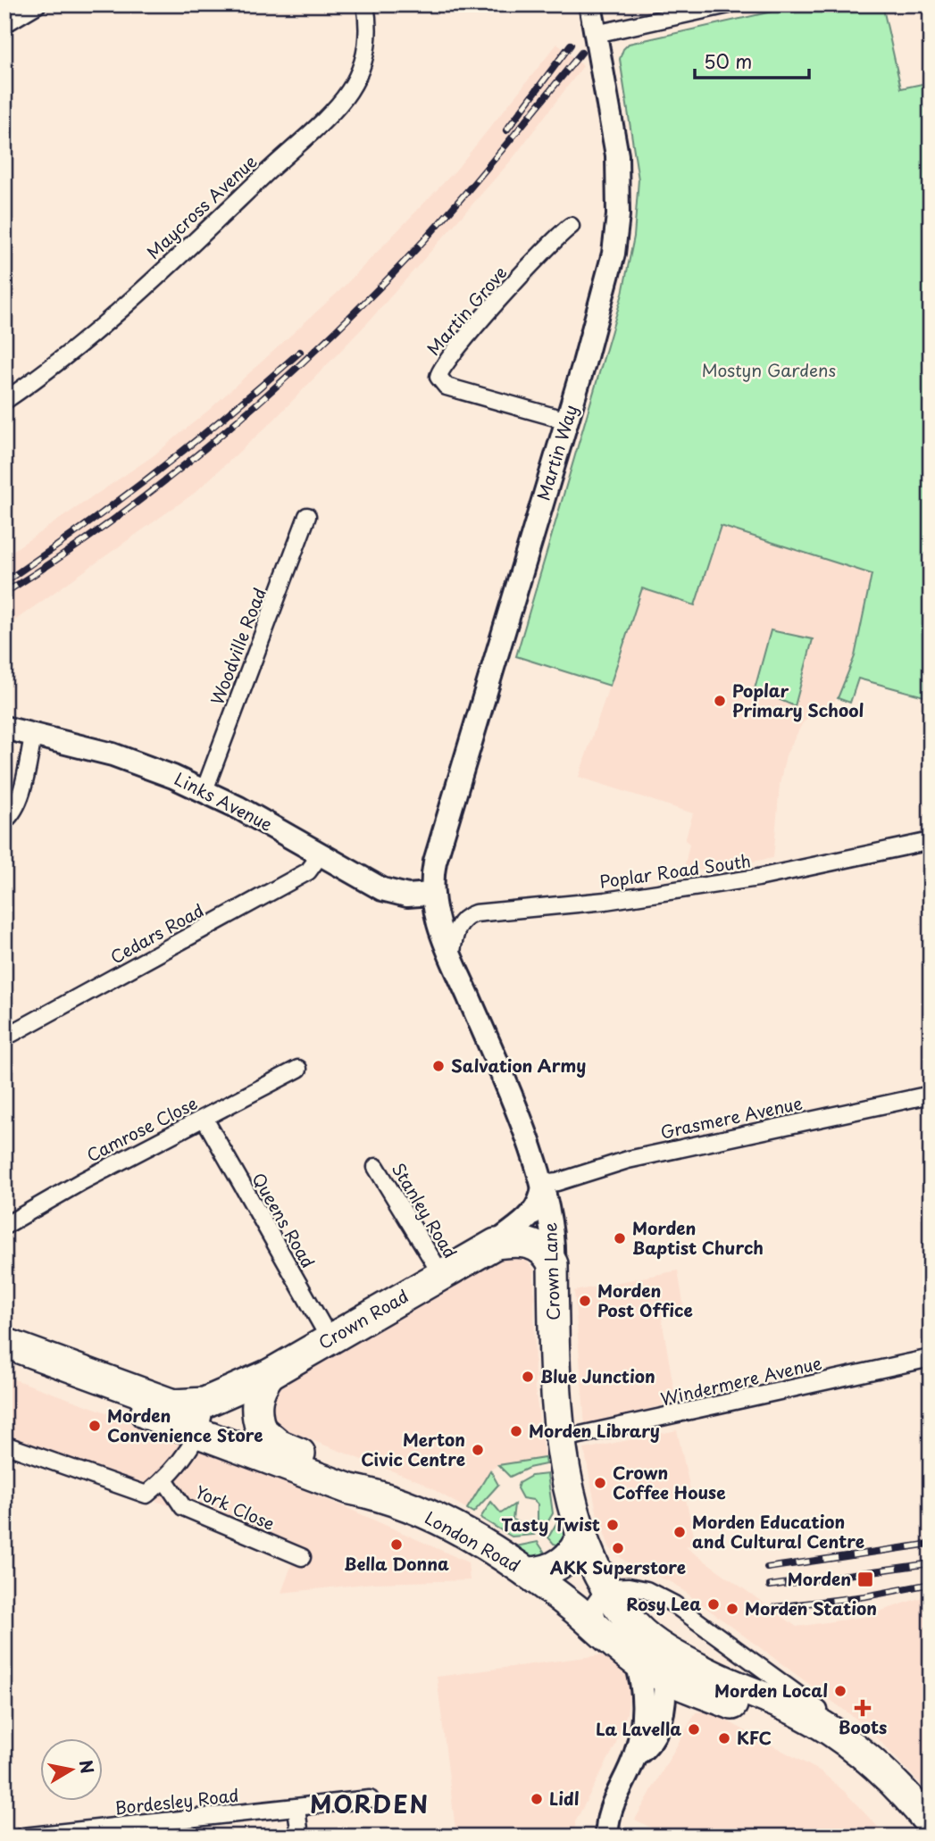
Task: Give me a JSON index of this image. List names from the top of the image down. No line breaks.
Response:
{"streets":{"highway":["Crown Lane","Crown Road","London Road"],"main road":["Martin Way","Links Avenue"],"street":["Maycross Avenue","Martin Grove","Woodville Road","Poplar Road South","Cedars Road","Grasmere Avenue","Camrose Close","Stanley Road","Queens Road","Windermere Avenue","York Close","Bordesley Road"]},"crossings":[["Martin Grove","Martin Way"],["Martin Way","Links Avenue"],["Martin Way","Crown Lane"],["Woodville Road","Links Avenue"],["Links Avenue","Cedars Road"],["Links Avenue","Crown Lane"],["Poplar Road South","Crown Lane"],["Grasmere Avenue","Crown Lane"],["Grasmere Avenue","Crown Road"],["Camrose Close","Queens Road"],["Stanley Road","Crown Road"],["Queens Road","Crown Road"],["Crown Lane","Crown Road"],["Crown Lane","Windermere Avenue"],["Crown Lane","London Road"],["Crown Road","London Road"]],"districts":["MORDEN"],"parks":["Mostyn Gardens"],"places":{"other":["Poplar Primary School","Salvation Army","Morden Baptist Church","Morden Post Office","Blue Junction","Morden Convenience Store","Morden Library","Merton Civic Centre","Crown Coffee House","Tasty Twist","Morden Education and Cultural Centre","Bella Donna","AKK Superstore","Rosy Lea","Morden Station","Morden Local","La Lavella","KFC","Lidl"],"transit":["Morden"],"health":["Boots"]},"scale_bar":"50 m","north":"right"}
